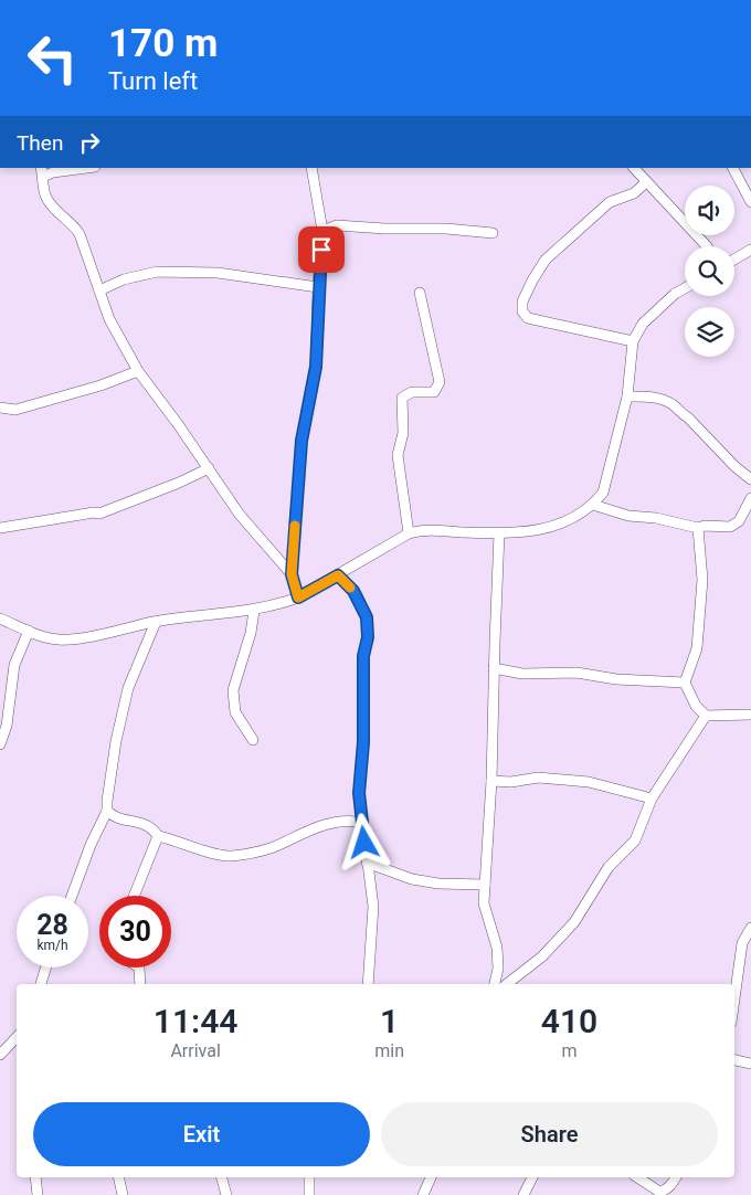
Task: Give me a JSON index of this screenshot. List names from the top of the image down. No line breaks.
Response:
{"page":{"turn":["170 m","Turn left"],"then":"Then","speed":"28 km/h","limit":"30","eta":["11:44","Arrival","1","min","410","m"],"buttons":["Exit","Share"]}}
